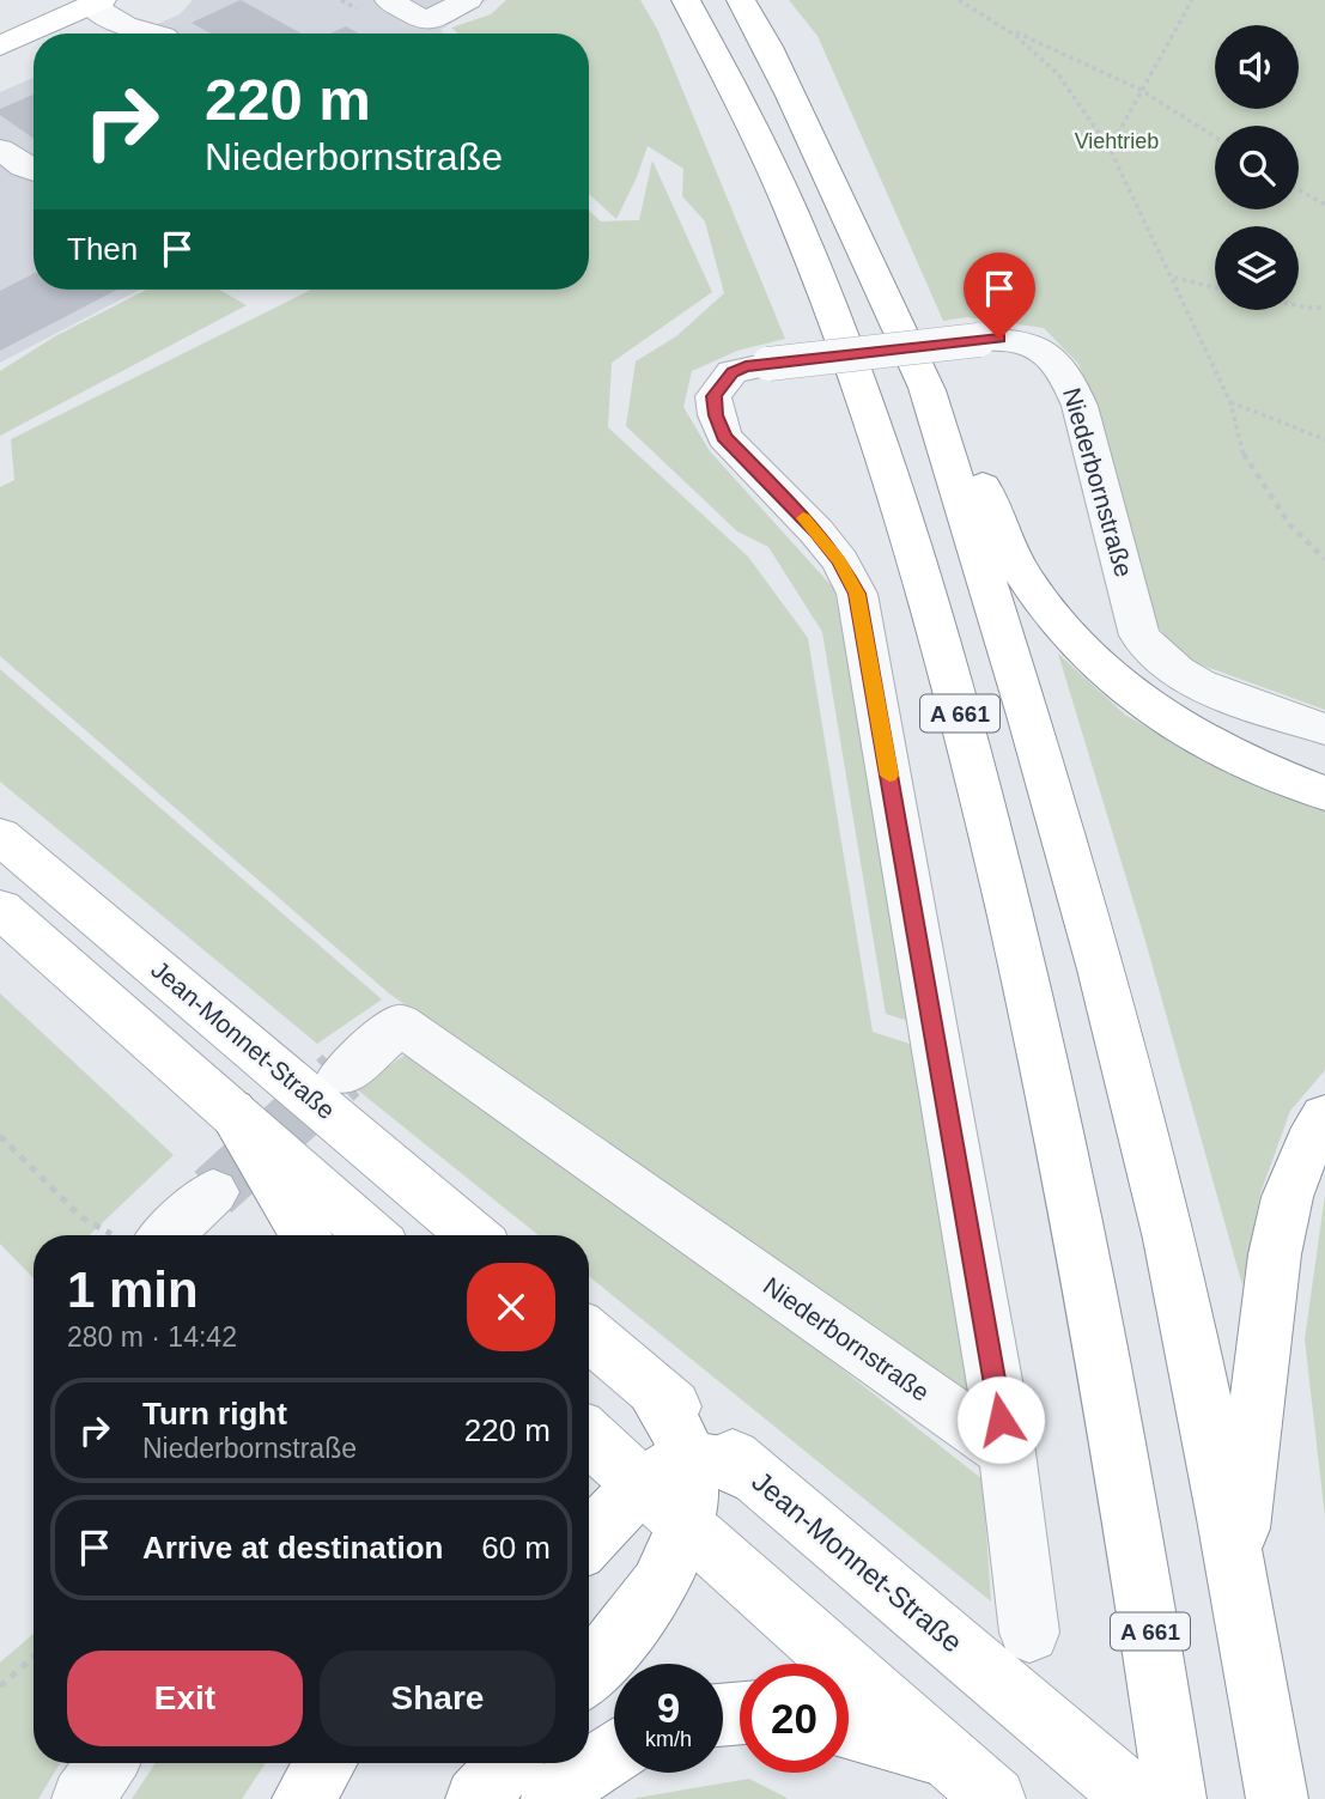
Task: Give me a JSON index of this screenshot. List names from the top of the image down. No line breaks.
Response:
{"streets":{"main road":["A 661","Jean-Monnet-Straße"],"lane":["Niederbornstraße"]},"parks":["Viehtrieb"],"page":{"turn":["220 m","Niederbornstraße"],"then":"Then","heading":["1 min","280 m · 14:42"],"list":[{"name":"Turn right","note":"Niederbornstraße","value":"220 m"},{"name":"Arrive at destination","value":"60 m"}],"buttons":["Exit","Share"],"speed":"9 km/h","limit":"20"}}
